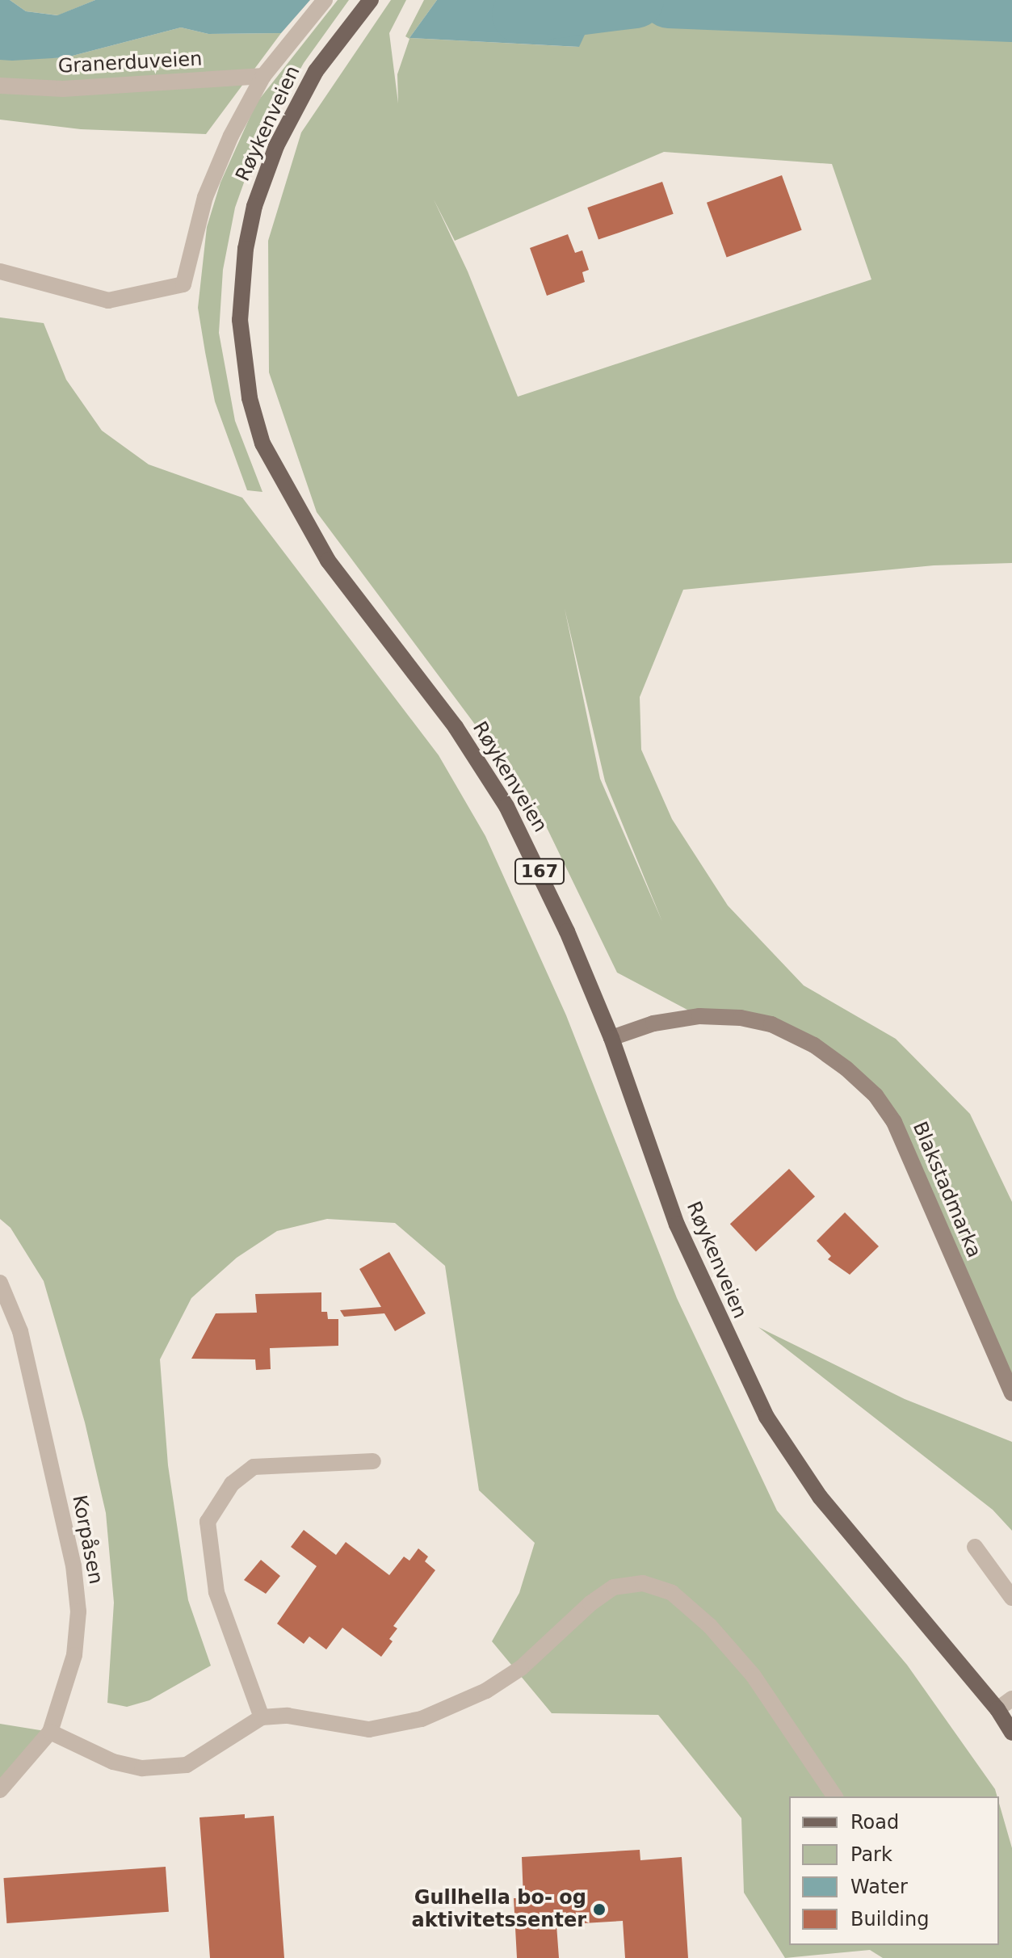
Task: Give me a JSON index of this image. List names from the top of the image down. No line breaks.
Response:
{"streets":{"main road":["Røykenveien","167","Blakstadmarka"],"street":["Granerduveien","Korpåsen"]},"crossings":[["Røykenveien","Blakstadmarka"]],"places":["Gullhella bo- og aktivitetssenter"],"legend":["Road","Park","Water","Building"]}
